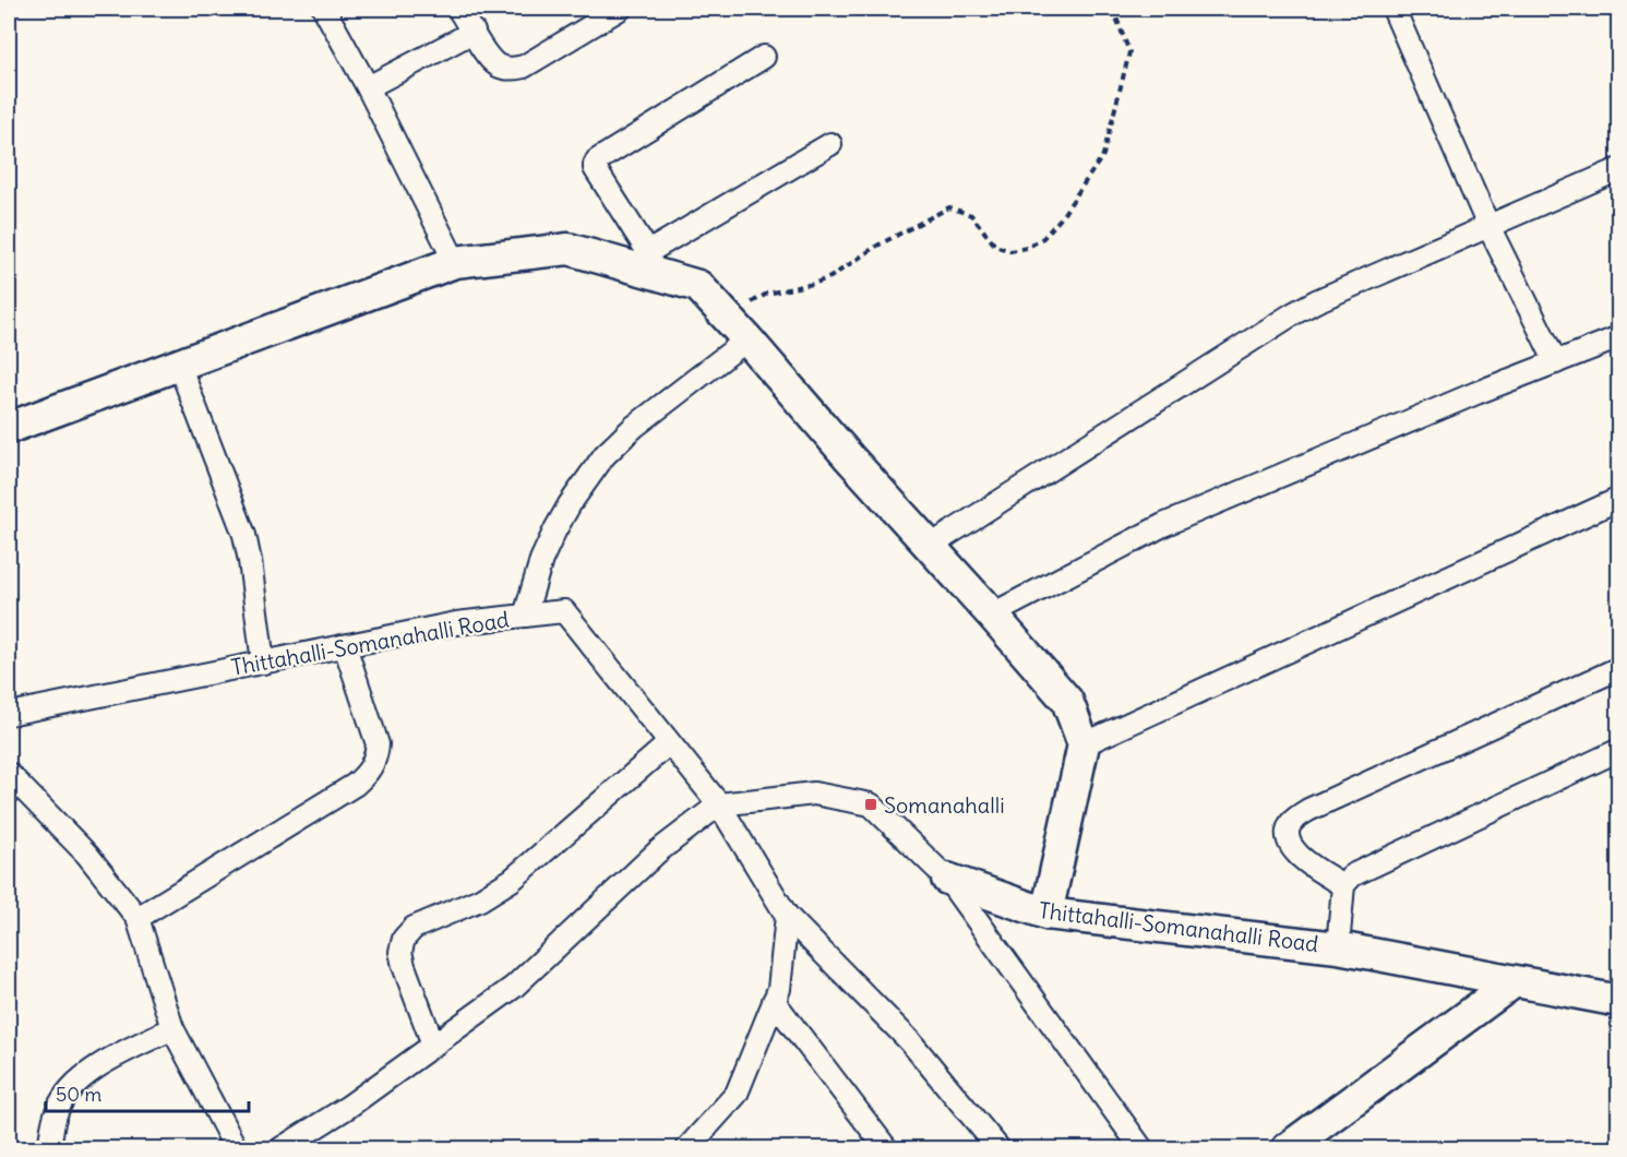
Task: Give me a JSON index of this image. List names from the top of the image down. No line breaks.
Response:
{"streets":{"street":["Thittahalli-Somanahalli Road"]},"places":{"transit":["Somanahalli"]},"scale_bar":"50 m"}
